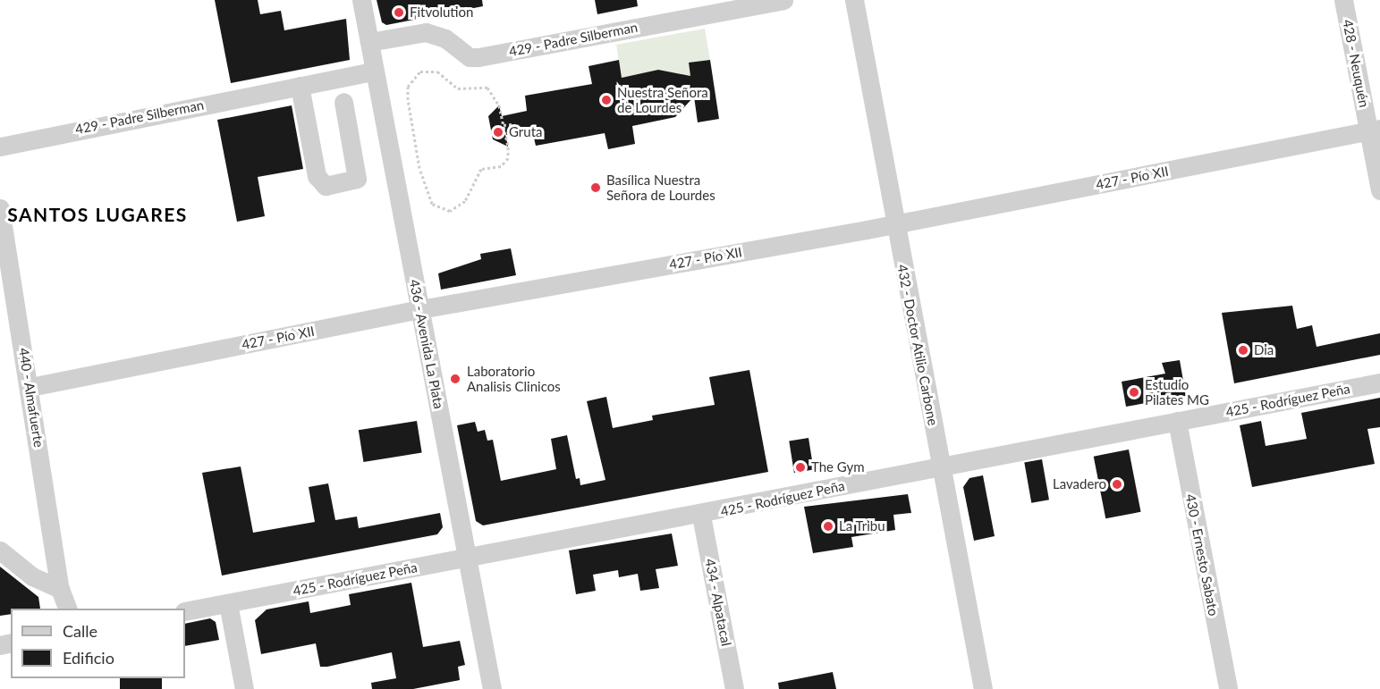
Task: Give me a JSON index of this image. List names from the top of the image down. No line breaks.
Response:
{"streets":{"street":["429 - Padre Silberman","428 - Neuquén","427 - Pío XII","436 - Avenida La Plata","432 - Doctor Atilio Carbone","440 - Almafuerte","425 - Rodríguez Peña","430 - Ernesto Sabato","434 - Alpatacal"]},"crossings":[["429 - Padre Silberman","436 - Avenida La Plata"],["428 - Neuquén","427 - Pío XII"],["427 - Pío XII","436 - Avenida La Plata"],["427 - Pío XII","432 - Doctor Atilio Carbone"],["427 - Pío XII","440 - Almafuerte"],["436 - Avenida La Plata","425 - Rodríguez Peña"],["432 - Doctor Atilio Carbone","425 - Rodríguez Peña"],["425 - Rodríguez Peña","430 - Ernesto Sabato"],["425 - Rodríguez Peña","434 - Alpatacal"]],"districts":["SANTOS LUGARES"],"places":["Fitvolution","Nuestra Señora de Lourdes","Gruta","Basílica Nuestra Señora de Lourdes","Dia","Laboratorio Analisis Clinicos","Estudio Pilates MG","The Gym","Lavadero","La Tribu"],"legend":["Calle","Edificio"]}
